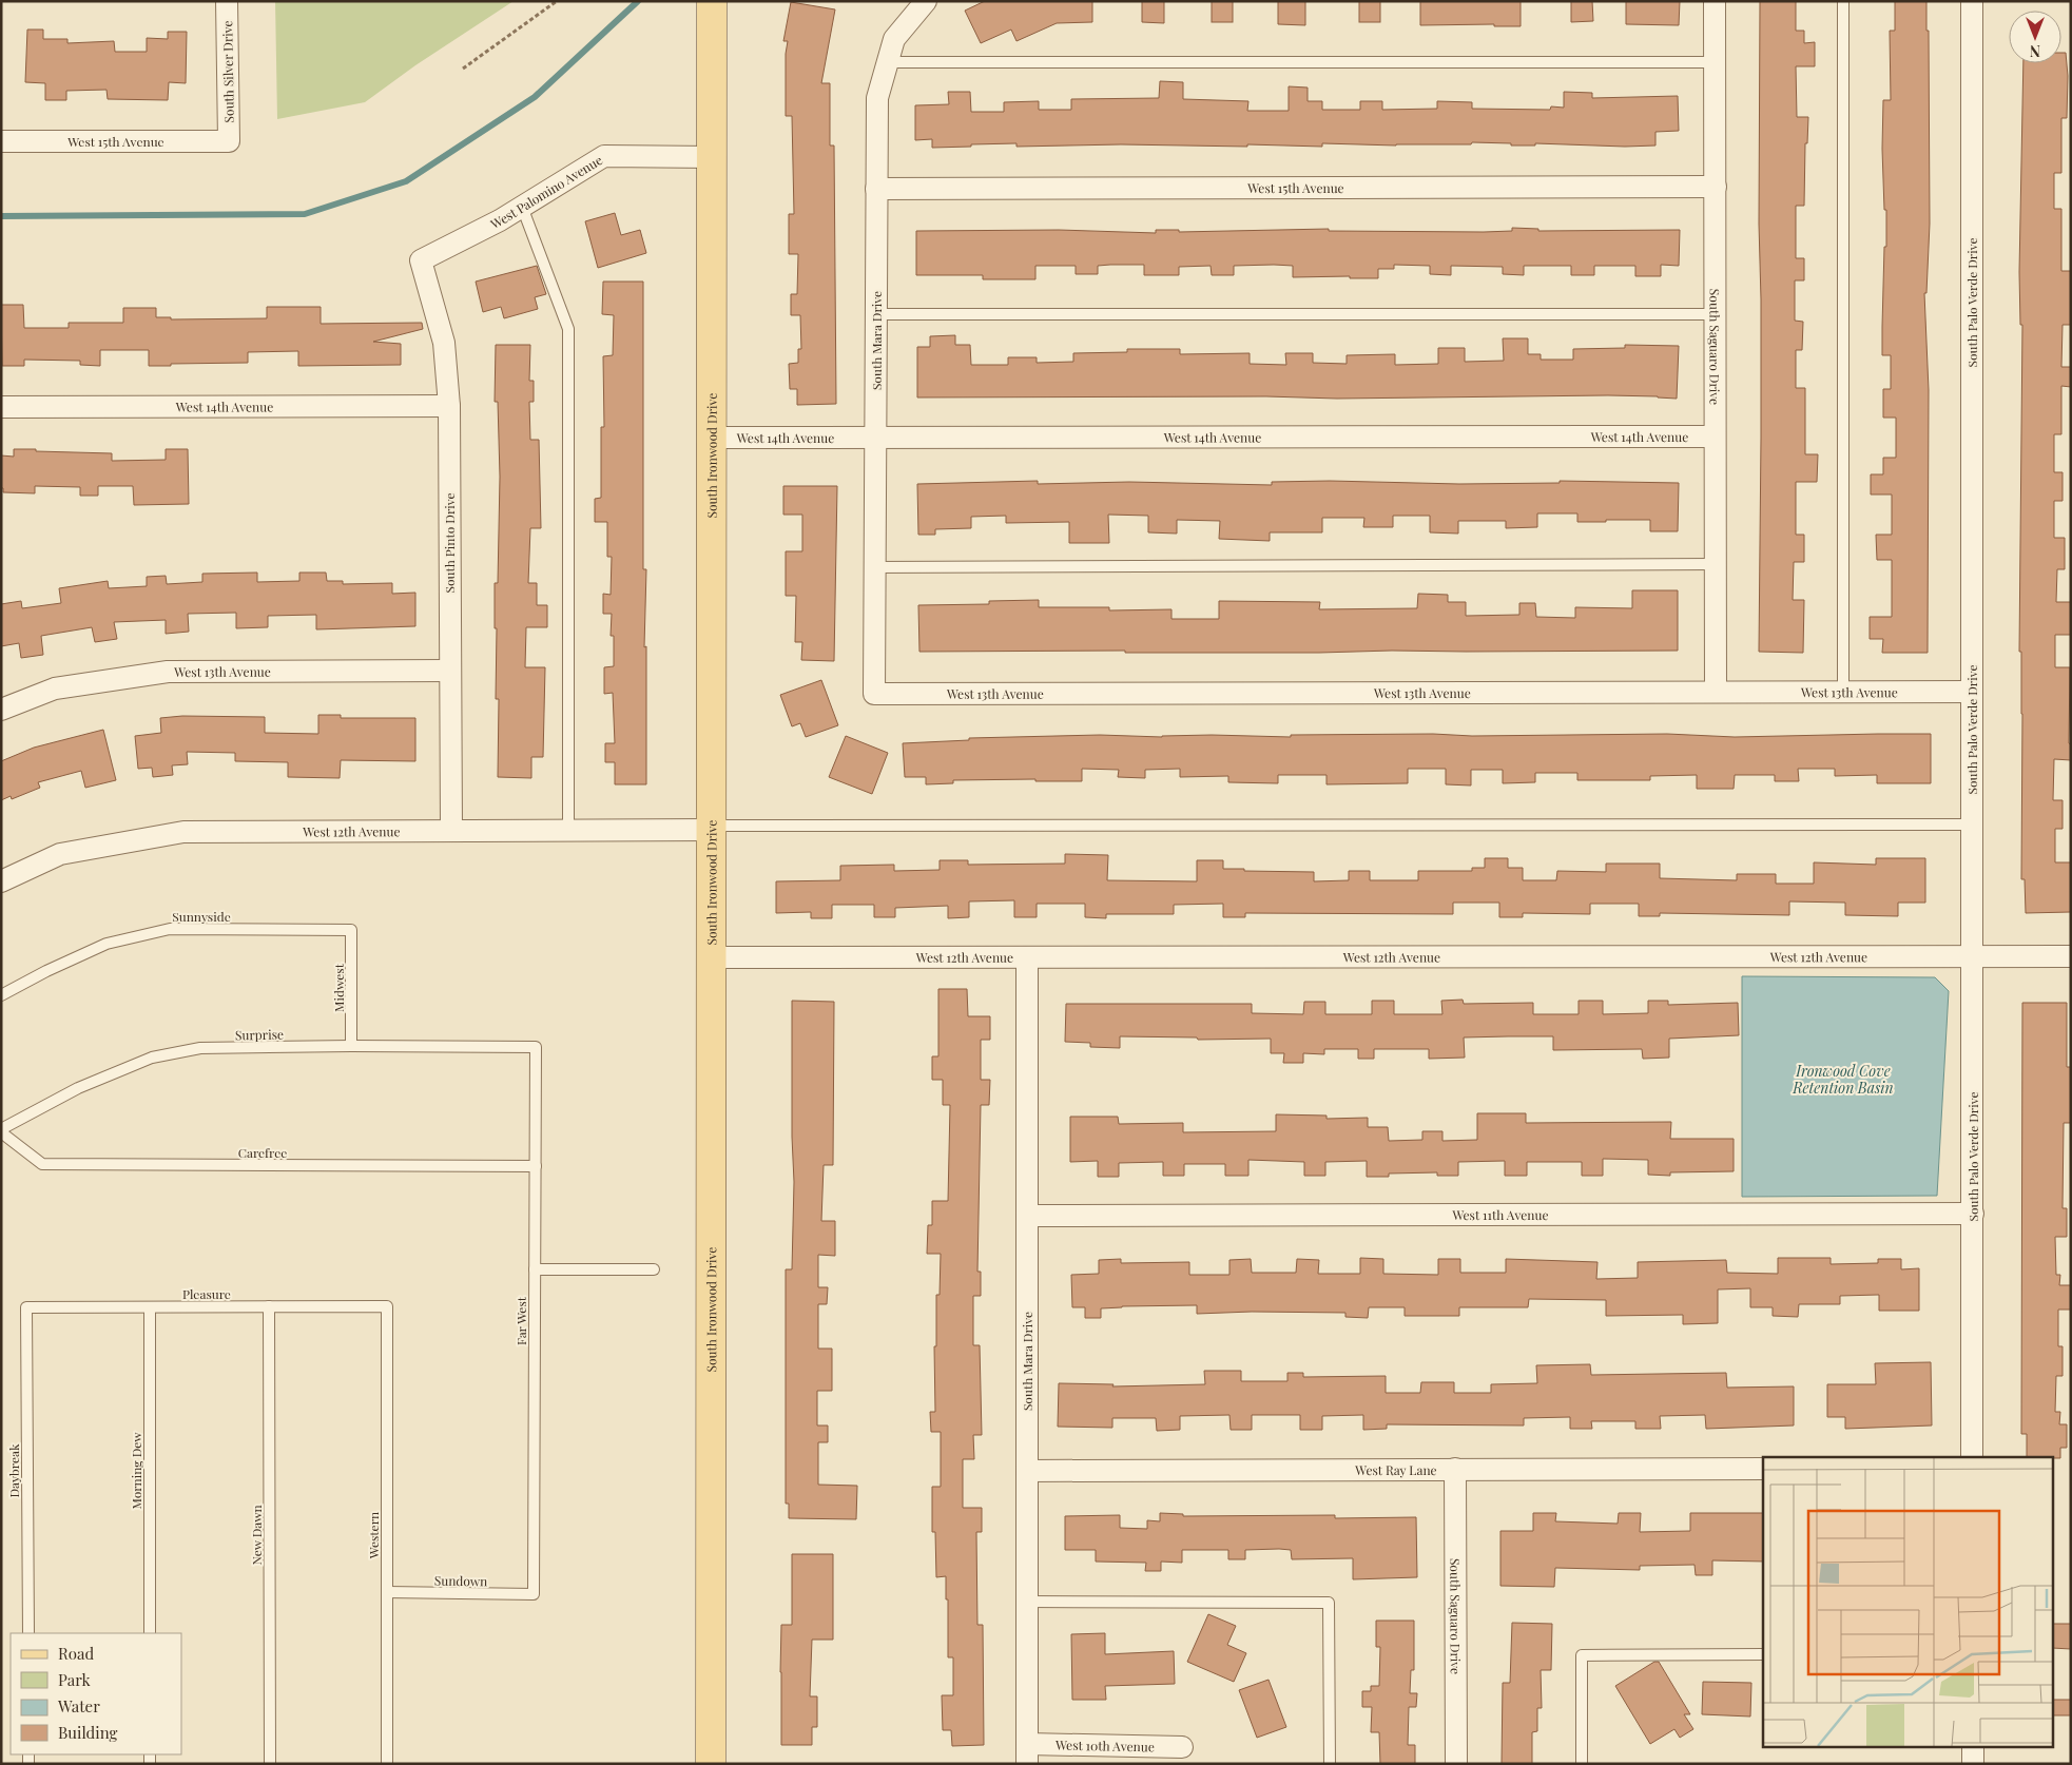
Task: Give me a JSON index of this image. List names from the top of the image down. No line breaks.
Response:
{"streets":{"main road":["South Ironwood Drive"],"street":["South Silver Drive","West 15th Avenue","West Palomino Avenue","South Palo Verde Drive","South Mara Drive","South Saguaro Drive","West 14th Avenue","South Pinto Drive","West 13th Avenue","West 12th Avenue","West 11th Avenue","West Ray Lane","West 10th Avenue"],"lane":["Sunnyside","Midwest","Surprise","Carefree","Pleasure","Far West","Daybreak","Morning Dew","New Dawn","Western","Sundown"]},"crossings":[["South Silver Drive","West 15th Avenue"],["West 15th Avenue","South Mara Drive"],["West 15th Avenue","South Saguaro Drive"],["West Palomino Avenue","South Ironwood Drive"],["West Palomino Avenue","South Pinto Drive"],["South Palo Verde Drive","West 13th Avenue"],["South Palo Verde Drive","West 12th Avenue"],["South Palo Verde Drive","West 11th Avenue"],["South Mara Drive","West 14th Avenue"],["South Mara Drive","West 13th Avenue"],["South Mara Drive","West 12th Avenue"],["South Mara Drive","West 11th Avenue"],["South Mara Drive","West Ray Lane"],["South Mara Drive","West 10th Avenue"],["South Saguaro Drive","West 14th Avenue"],["South Saguaro Drive","West 13th Avenue"],["South Saguaro Drive","West Ray Lane"],["West 14th Avenue","South Ironwood Drive"],["West 14th Avenue","South Pinto Drive"],["South Ironwood Drive","West 12th Avenue"],["South Pinto Drive","West 13th Avenue"],["South Pinto Drive","West 12th Avenue"],["Sunnyside","Midwest"],["Midwest","Surprise"],["Surprise","Carefree"],["Surprise","Far West"],["Carefree","Far West"],["Pleasure","Daybreak"],["Pleasure","Morning Dew"],["Pleasure","New Dawn"],["Pleasure","Western"],["Far West","Sundown"],["Western","Sundown"]],"water":["Ironwood Cove Retention Basin"],"legend":["Road","Park","Water","Building"],"north":"bottom"}
